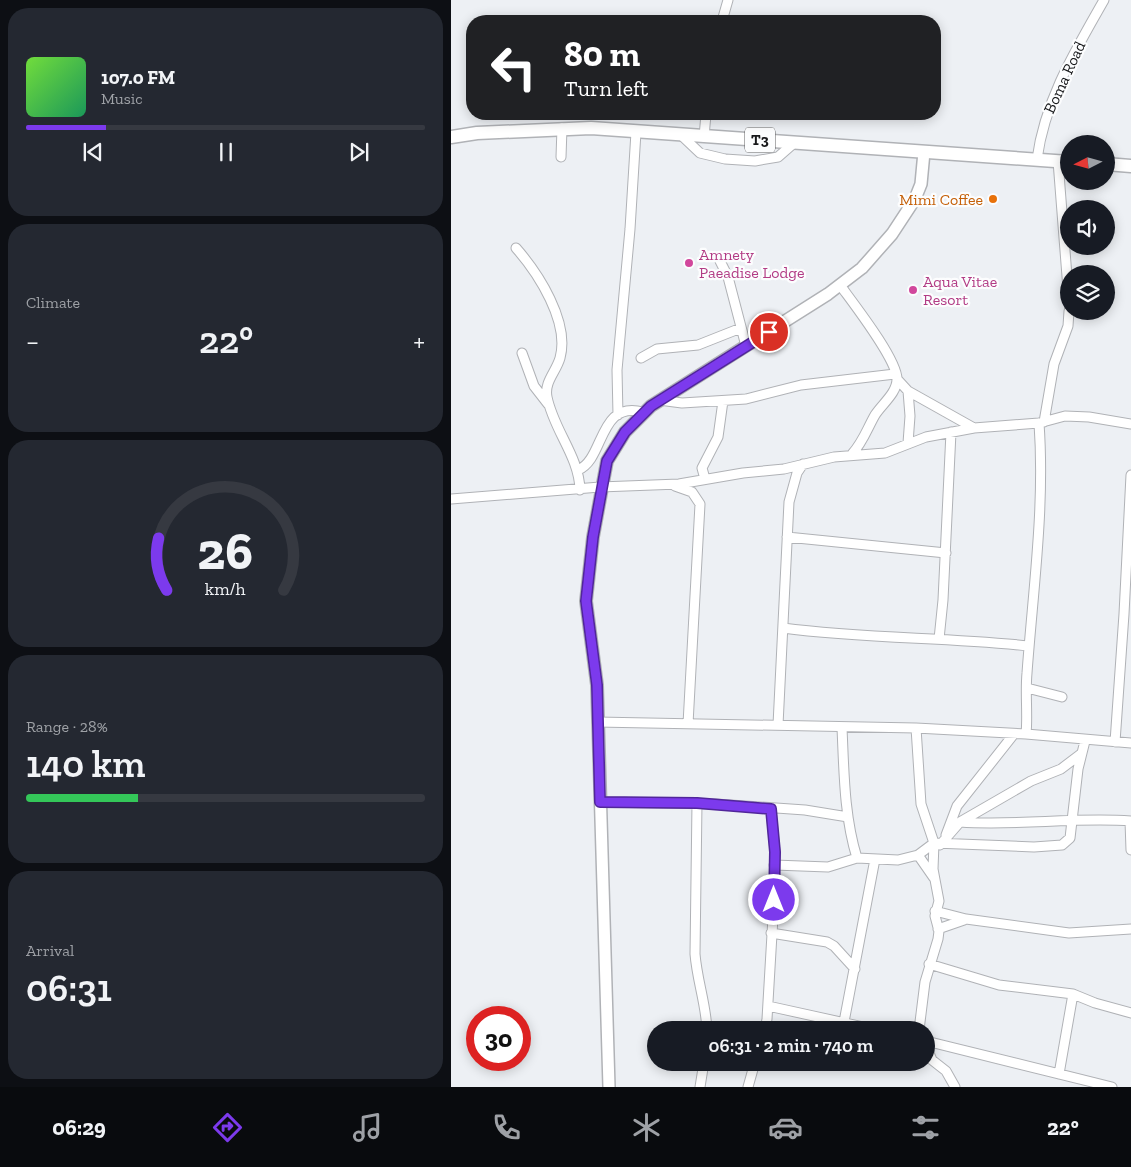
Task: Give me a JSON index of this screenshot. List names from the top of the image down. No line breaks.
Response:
{"streets":{"highway":["T3"],"street":["Boma Road"]},"crossings":[["Boma Road","T3"]],"places":["Mimi Coffee","Amnety Paeadise Lodge","Aqua Vitae Resort"],"north":"left","page":{"turn":["80 m","Turn left"],"song":["107.0 FM","Music"],"tile":["Climate",["Range · 28%","140 km"],["Arrival","06:31"]],"heat":["−","22°","+"],"limit":"30","trip":"06:31 · 2 min · 740 m","tabs":["06:29","22°"],"gauge":["26","km/h"]}}
